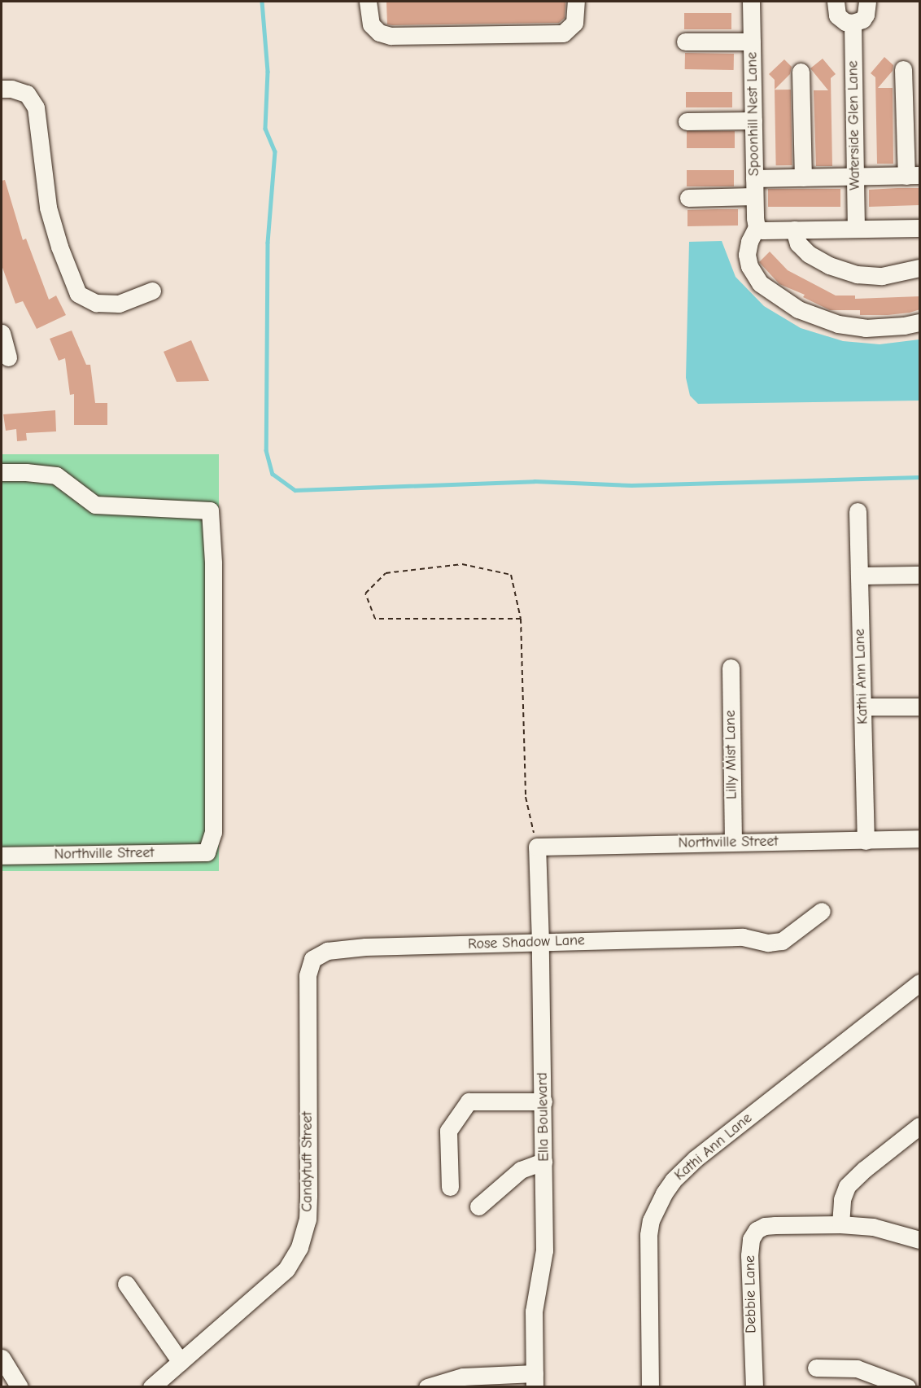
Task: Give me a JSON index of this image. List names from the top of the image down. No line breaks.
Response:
{"streets":{"street":["Spoonhill Nest Lane","Waterside Glen Lane","Kathi Ann Lane","Lilly Mist Lane","Northville Street","Rose Shadow Lane","Ella Boulevard","Candytuft Street","Debbie Lane"]},"crossings":[["Kathi Ann Lane","Northville Street"],["Lilly Mist Lane","Northville Street"],["Northville Street","Ella Boulevard"],["Rose Shadow Lane","Ella Boulevard"],["Rose Shadow Lane","Candytuft Street"]]}
